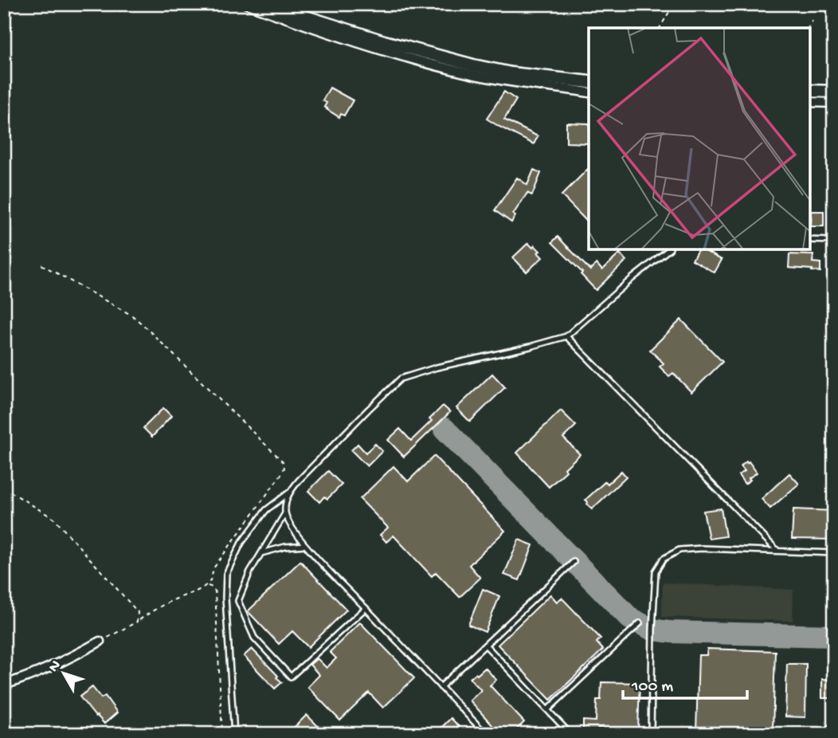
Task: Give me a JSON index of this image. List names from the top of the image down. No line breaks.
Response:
{"scale_bar":"100 m","north":"top left"}
